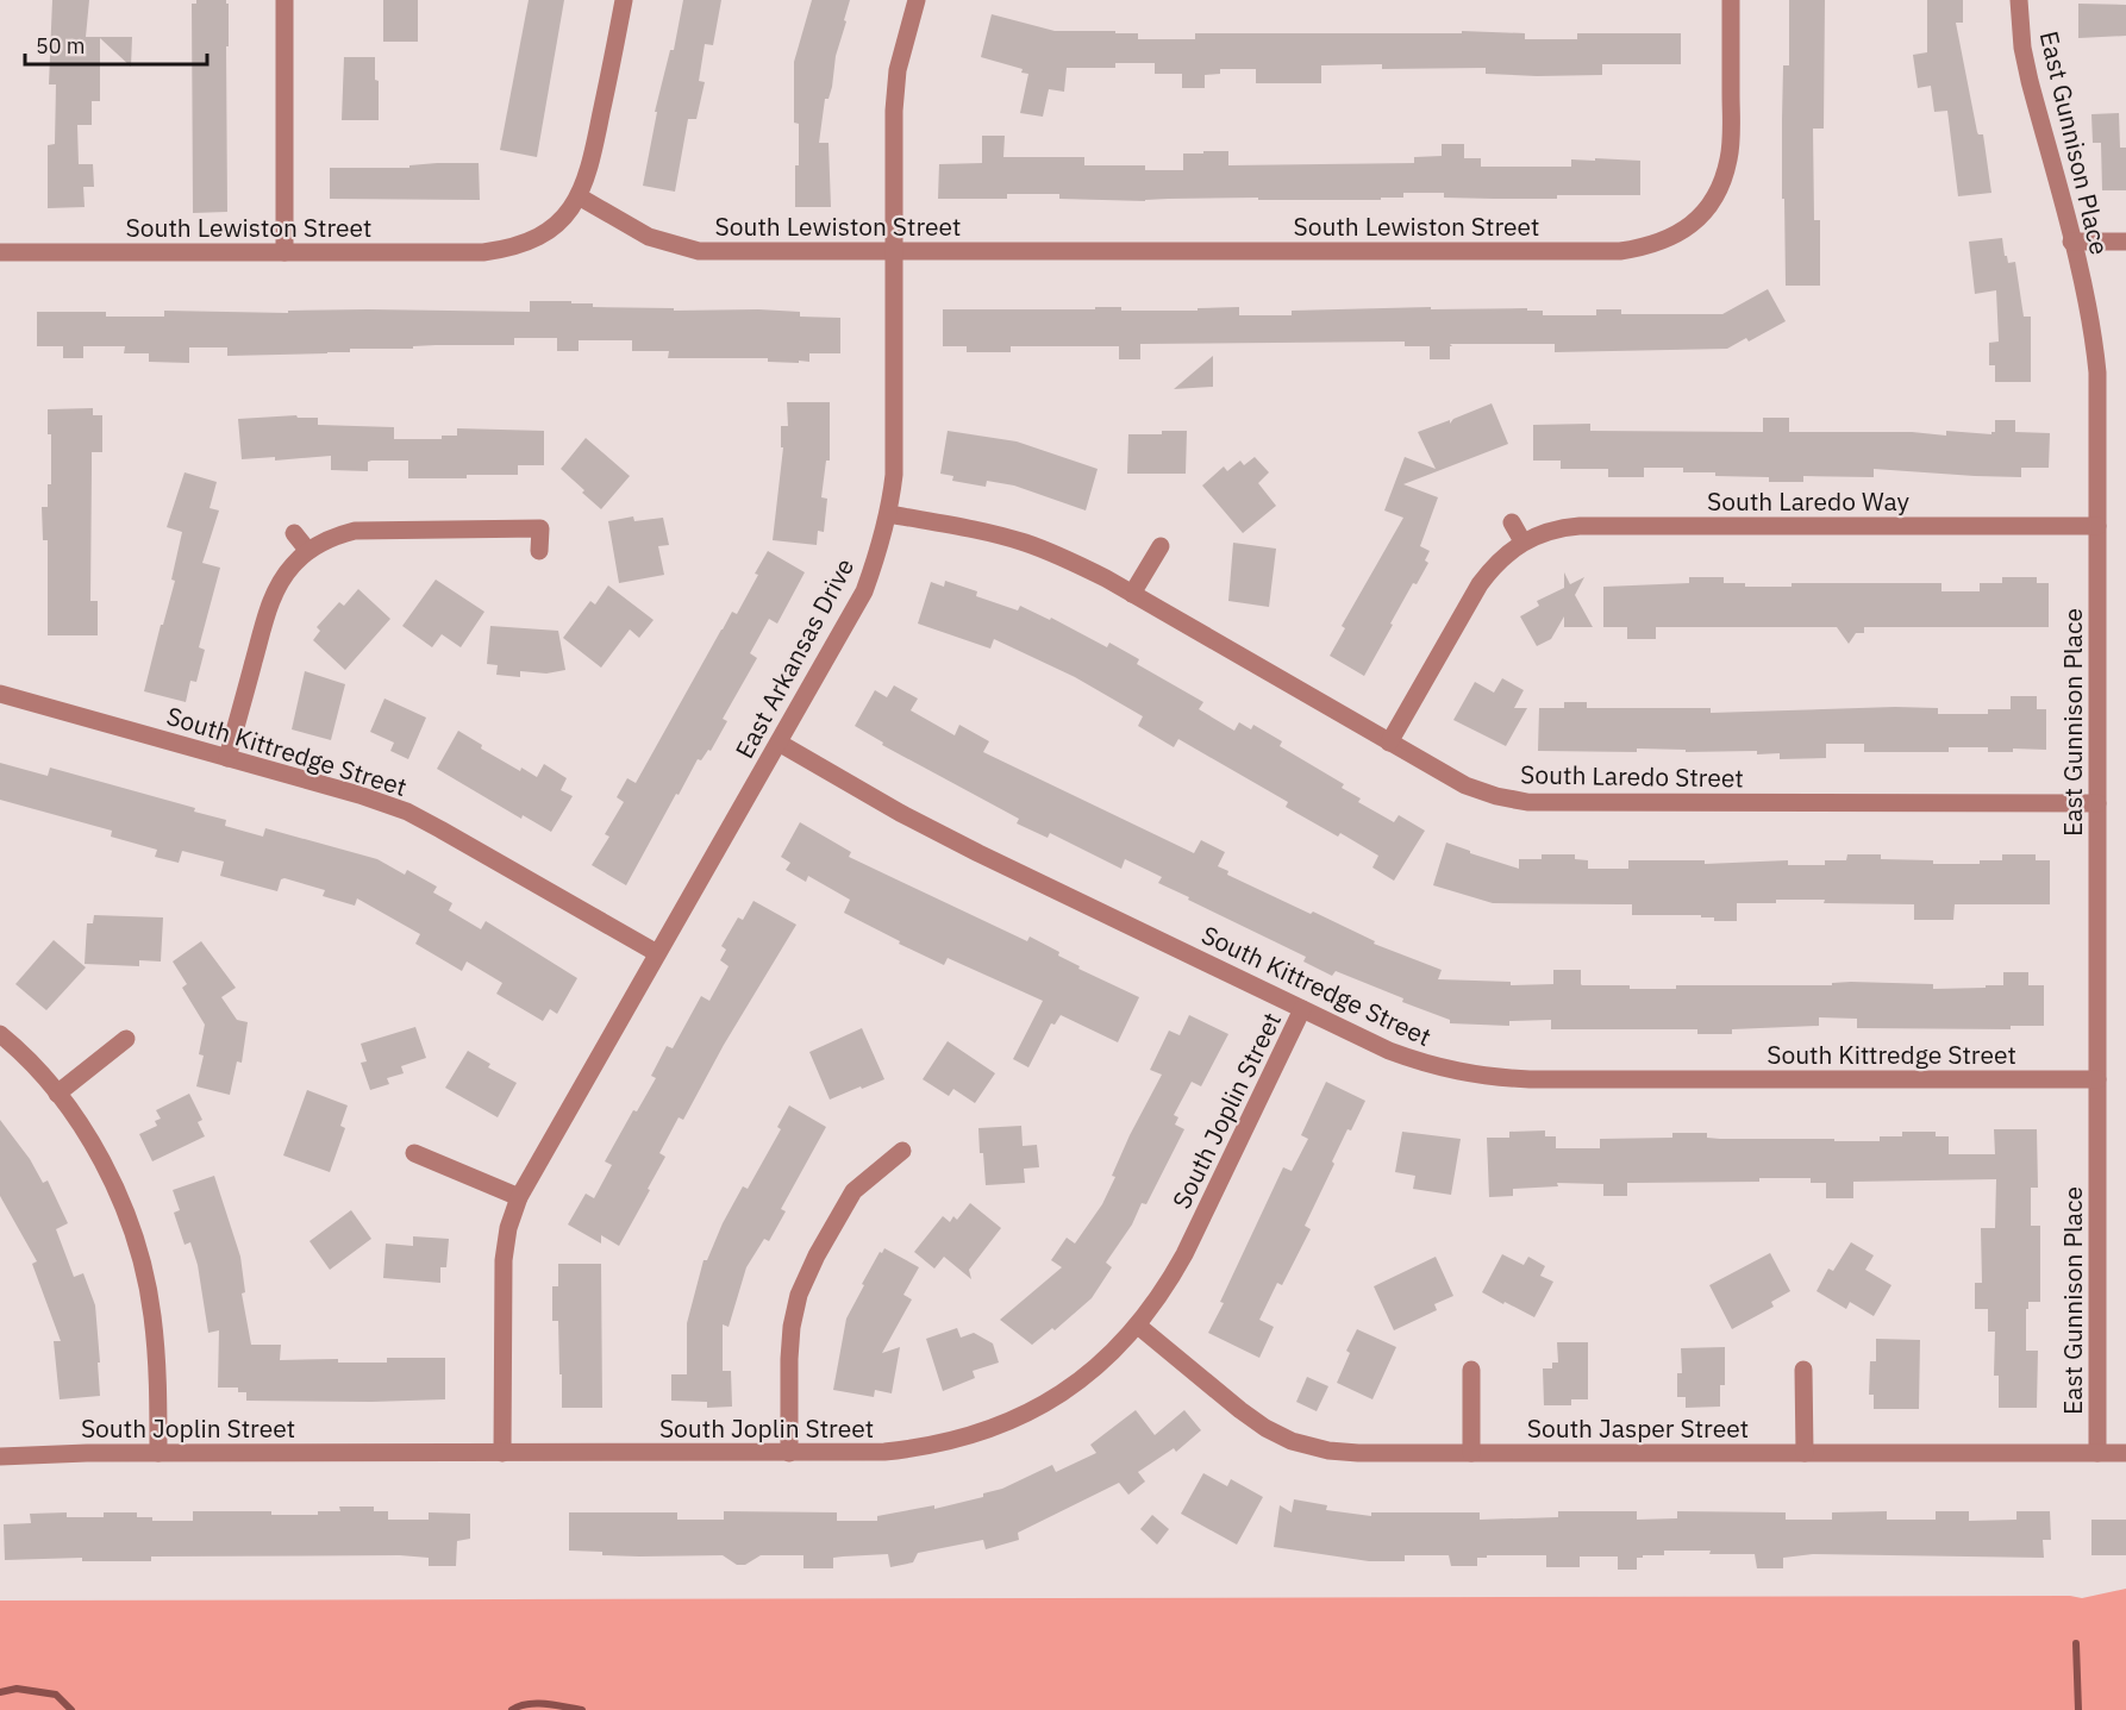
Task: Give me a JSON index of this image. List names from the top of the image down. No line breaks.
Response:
{"streets":{"street":["East Gunnison Place","South Lewiston Street","South Laredo Way","East Arkansas Drive","South Kittredge Street","South Laredo Street","South Joplin Street","South Jasper Street"]},"crossings":[["East Gunnison Place","South Laredo Way"],["East Gunnison Place","South Kittredge Street"],["East Gunnison Place","South Laredo Street"],["East Gunnison Place","South Jasper Street"],["South Lewiston Street","East Arkansas Drive"],["South Laredo Way","South Laredo Street"],["East Arkansas Drive","South Kittredge Street"],["East Arkansas Drive","South Laredo Street"],["East Arkansas Drive","South Joplin Street"],["South Kittredge Street","South Joplin Street"],["South Joplin Street","South Jasper Street"]],"scale_bar":"50 m"}
